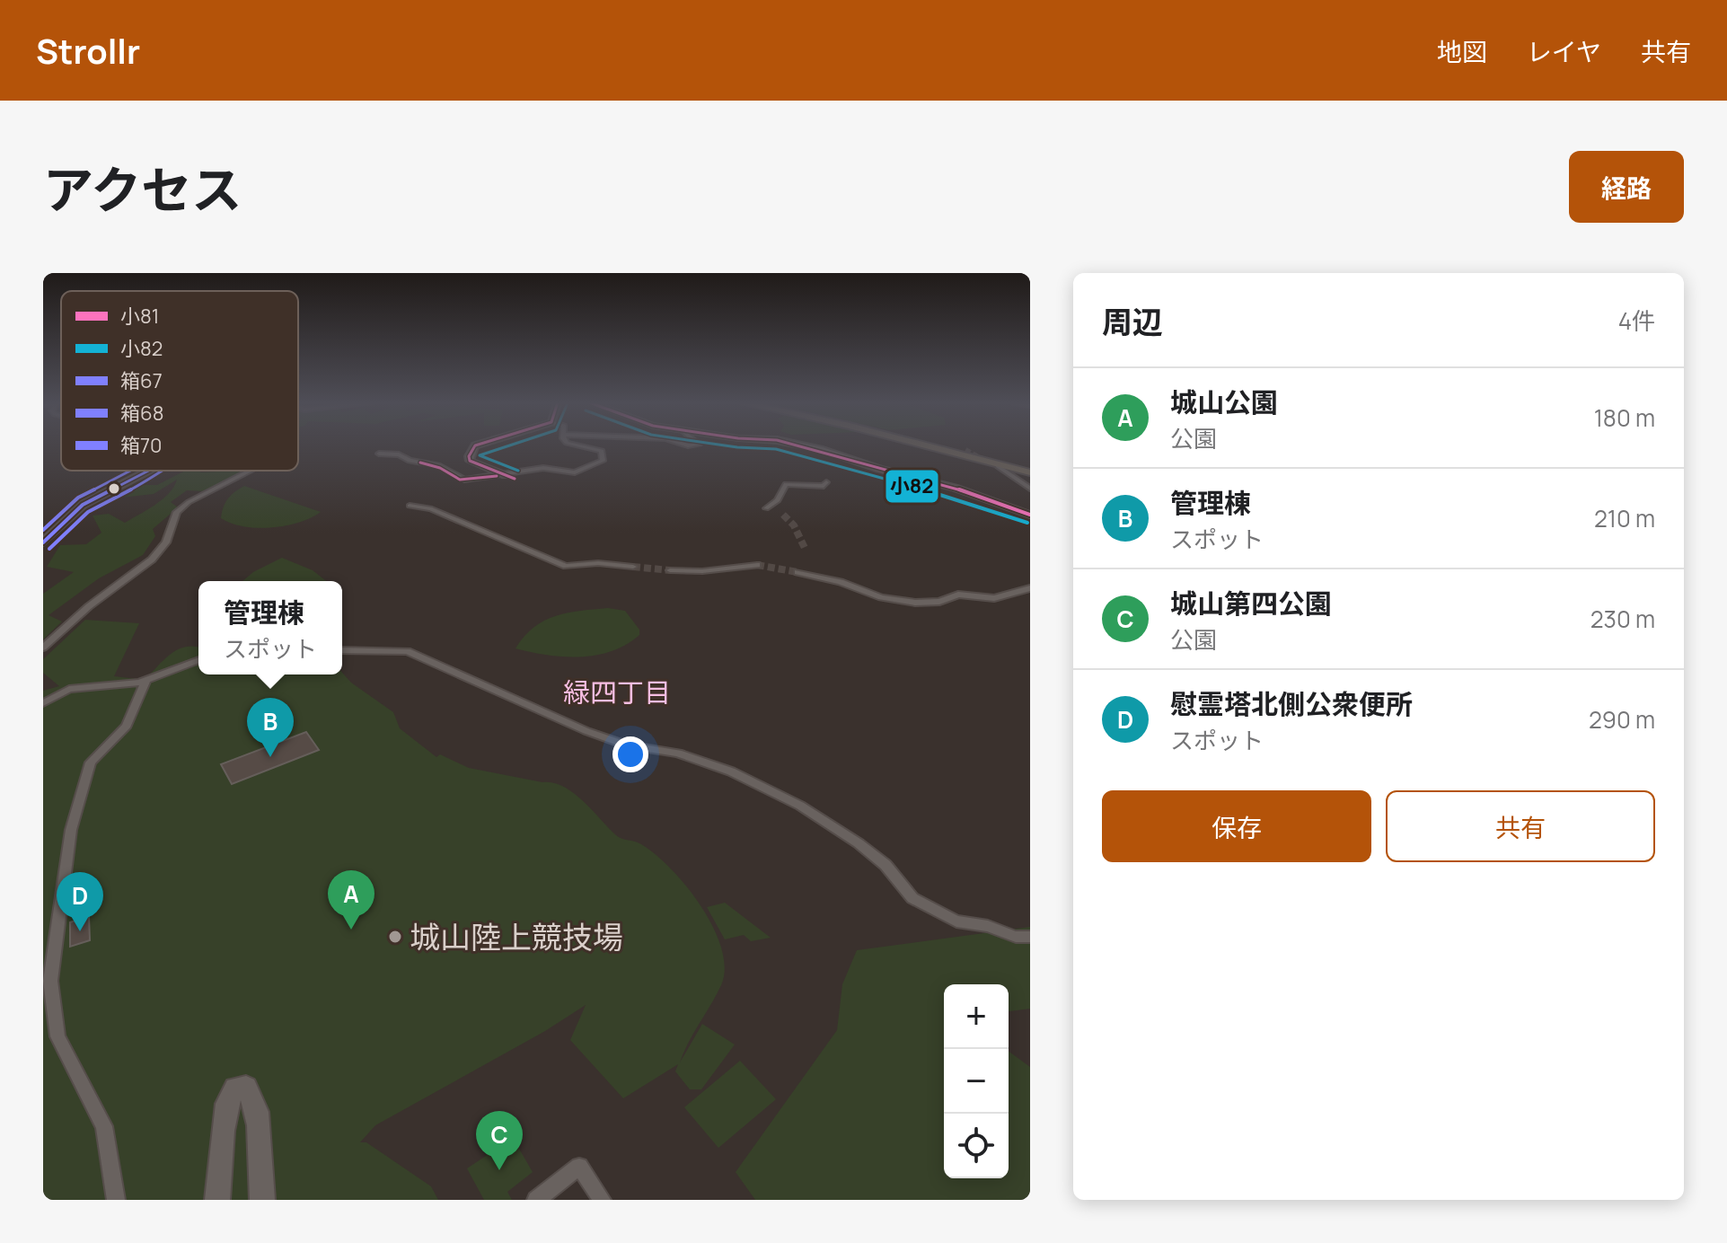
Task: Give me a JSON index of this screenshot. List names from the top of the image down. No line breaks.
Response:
{"districts":["緑四丁目"],"places":["城山陸上競技場"],"lines":["transit line 小81","transit line 小82","transit line 箱67","transit line 箱68","transit line 箱70"],"legend":["小81","小82","箱67","箱68","箱70"],"page":{"header":"Strollr","nav":["地図","レイヤ","共有"],"title":"アクセス","buttons":["経路",["保存","共有"]],"heading":["周辺","4件"],"list":[{"mark":"A","name":"城山公園","note":"公園","value":"180 m"},{"mark":"B","name":"管理棟","note":"スポット","value":"210 m"},{"mark":"C","name":"城山第四公園","note":"公園","value":"230 m"},{"mark":"D","name":"慰霊塔北側公衆便所","note":"スポット","value":"290 m"}],"popup":["管理棟","スポット"],"pins":["B","A","D","C"],"map_buttons":["+","−"]}}
